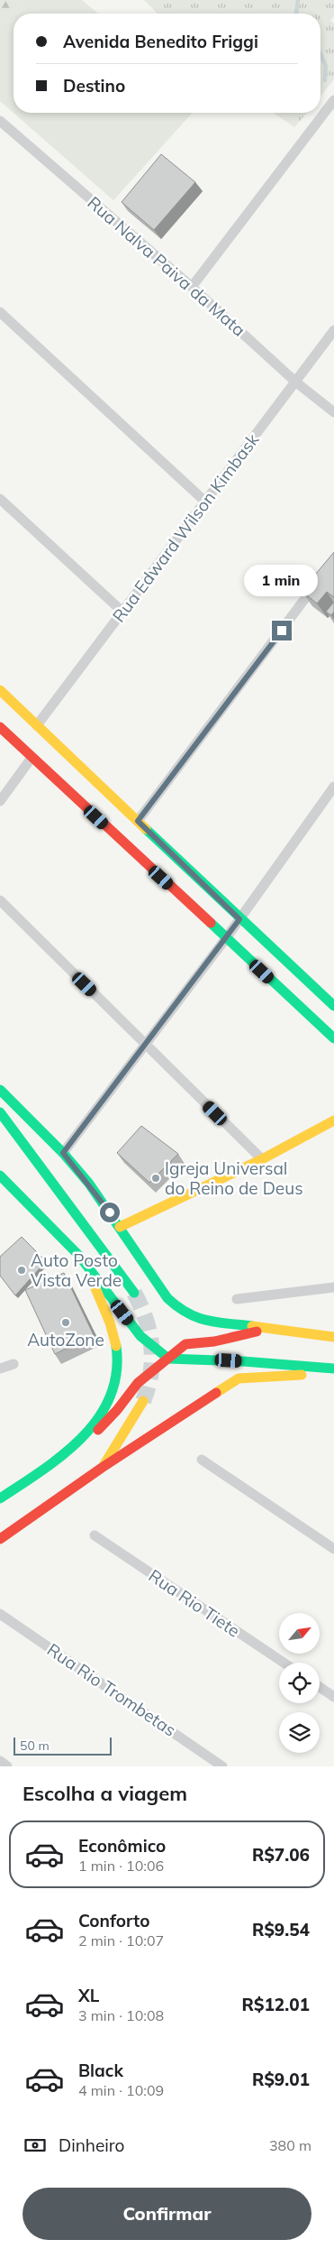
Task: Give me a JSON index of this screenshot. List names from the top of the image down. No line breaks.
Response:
{"streets":{"street":["Rua Nalva Paiva da Mata","Rua Edward Wilson Kimbask","Rua Rio Tiete","Rua Rio Trombetas"]},"crossings":[["Rua Nalva Paiva da Mata","Rua Edward Wilson Kimbask"]],"places":["Igreja Universal do Reino de Deus","Auto Posto Vista Verde","AutoZone"],"scale_bar":"50 m","north":"top right","page":{"banner":["Avenida Benedito Friggi","Destino"],"bubble":"1 min","scale":"50 m","heading":"Escolha a viagem","list":[{"name":"Econômico","note":"1 min · 10:06","value":"R$7.06"},{"name":"Conforto","note":"2 min · 10:07","value":"R$9.54"},{"name":"XL","note":"3 min · 10:08","value":"R$12.01"},{"name":"Black","note":"4 min · 10:09","value":"R$9.01"}],"pay":["Dinheiro","380 m"],"buttons":"Confirmar"}}
